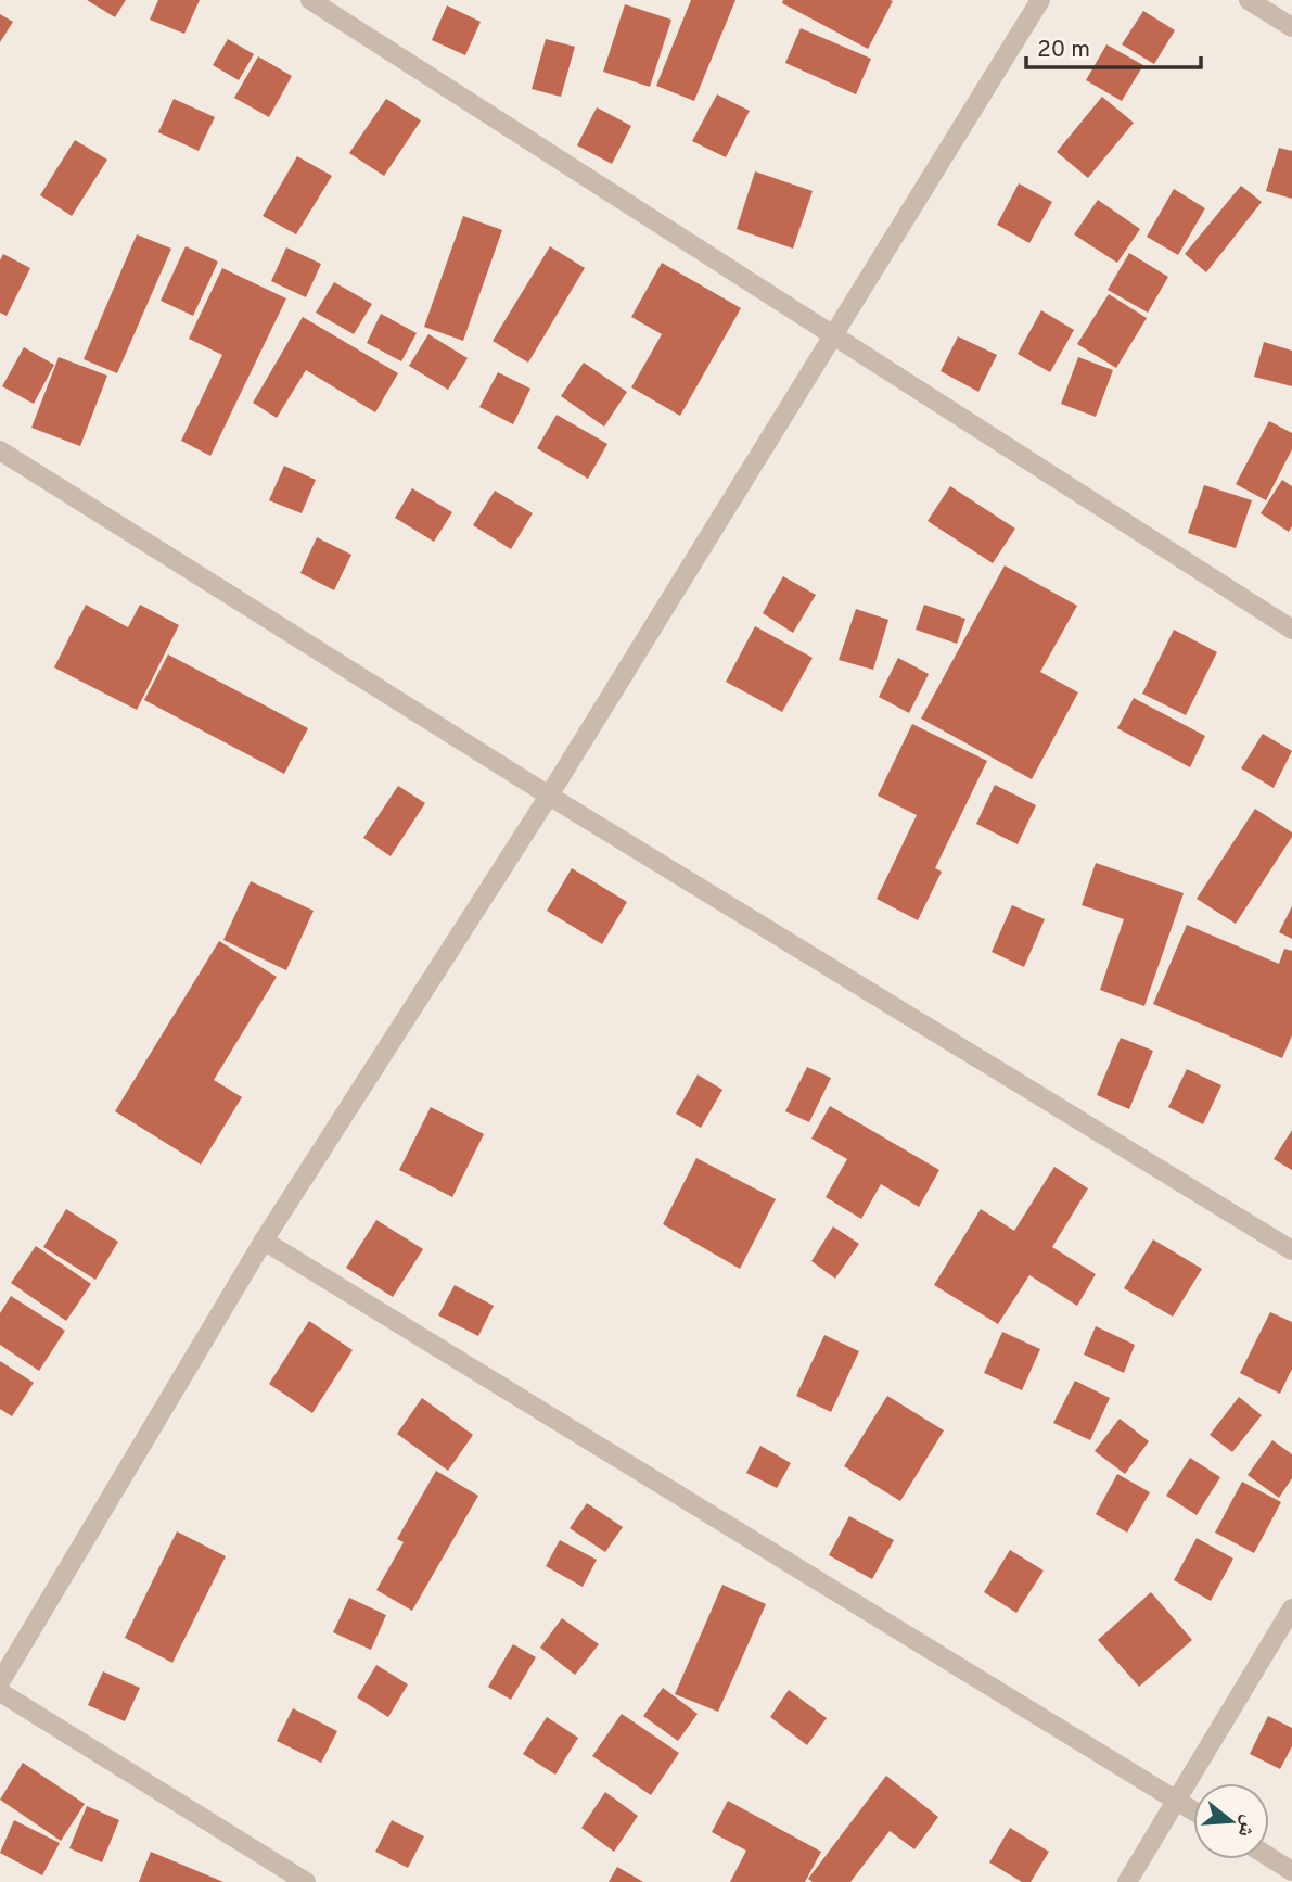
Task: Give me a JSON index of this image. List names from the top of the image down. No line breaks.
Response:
{"scale_bar":"20 m","north":"right"}
